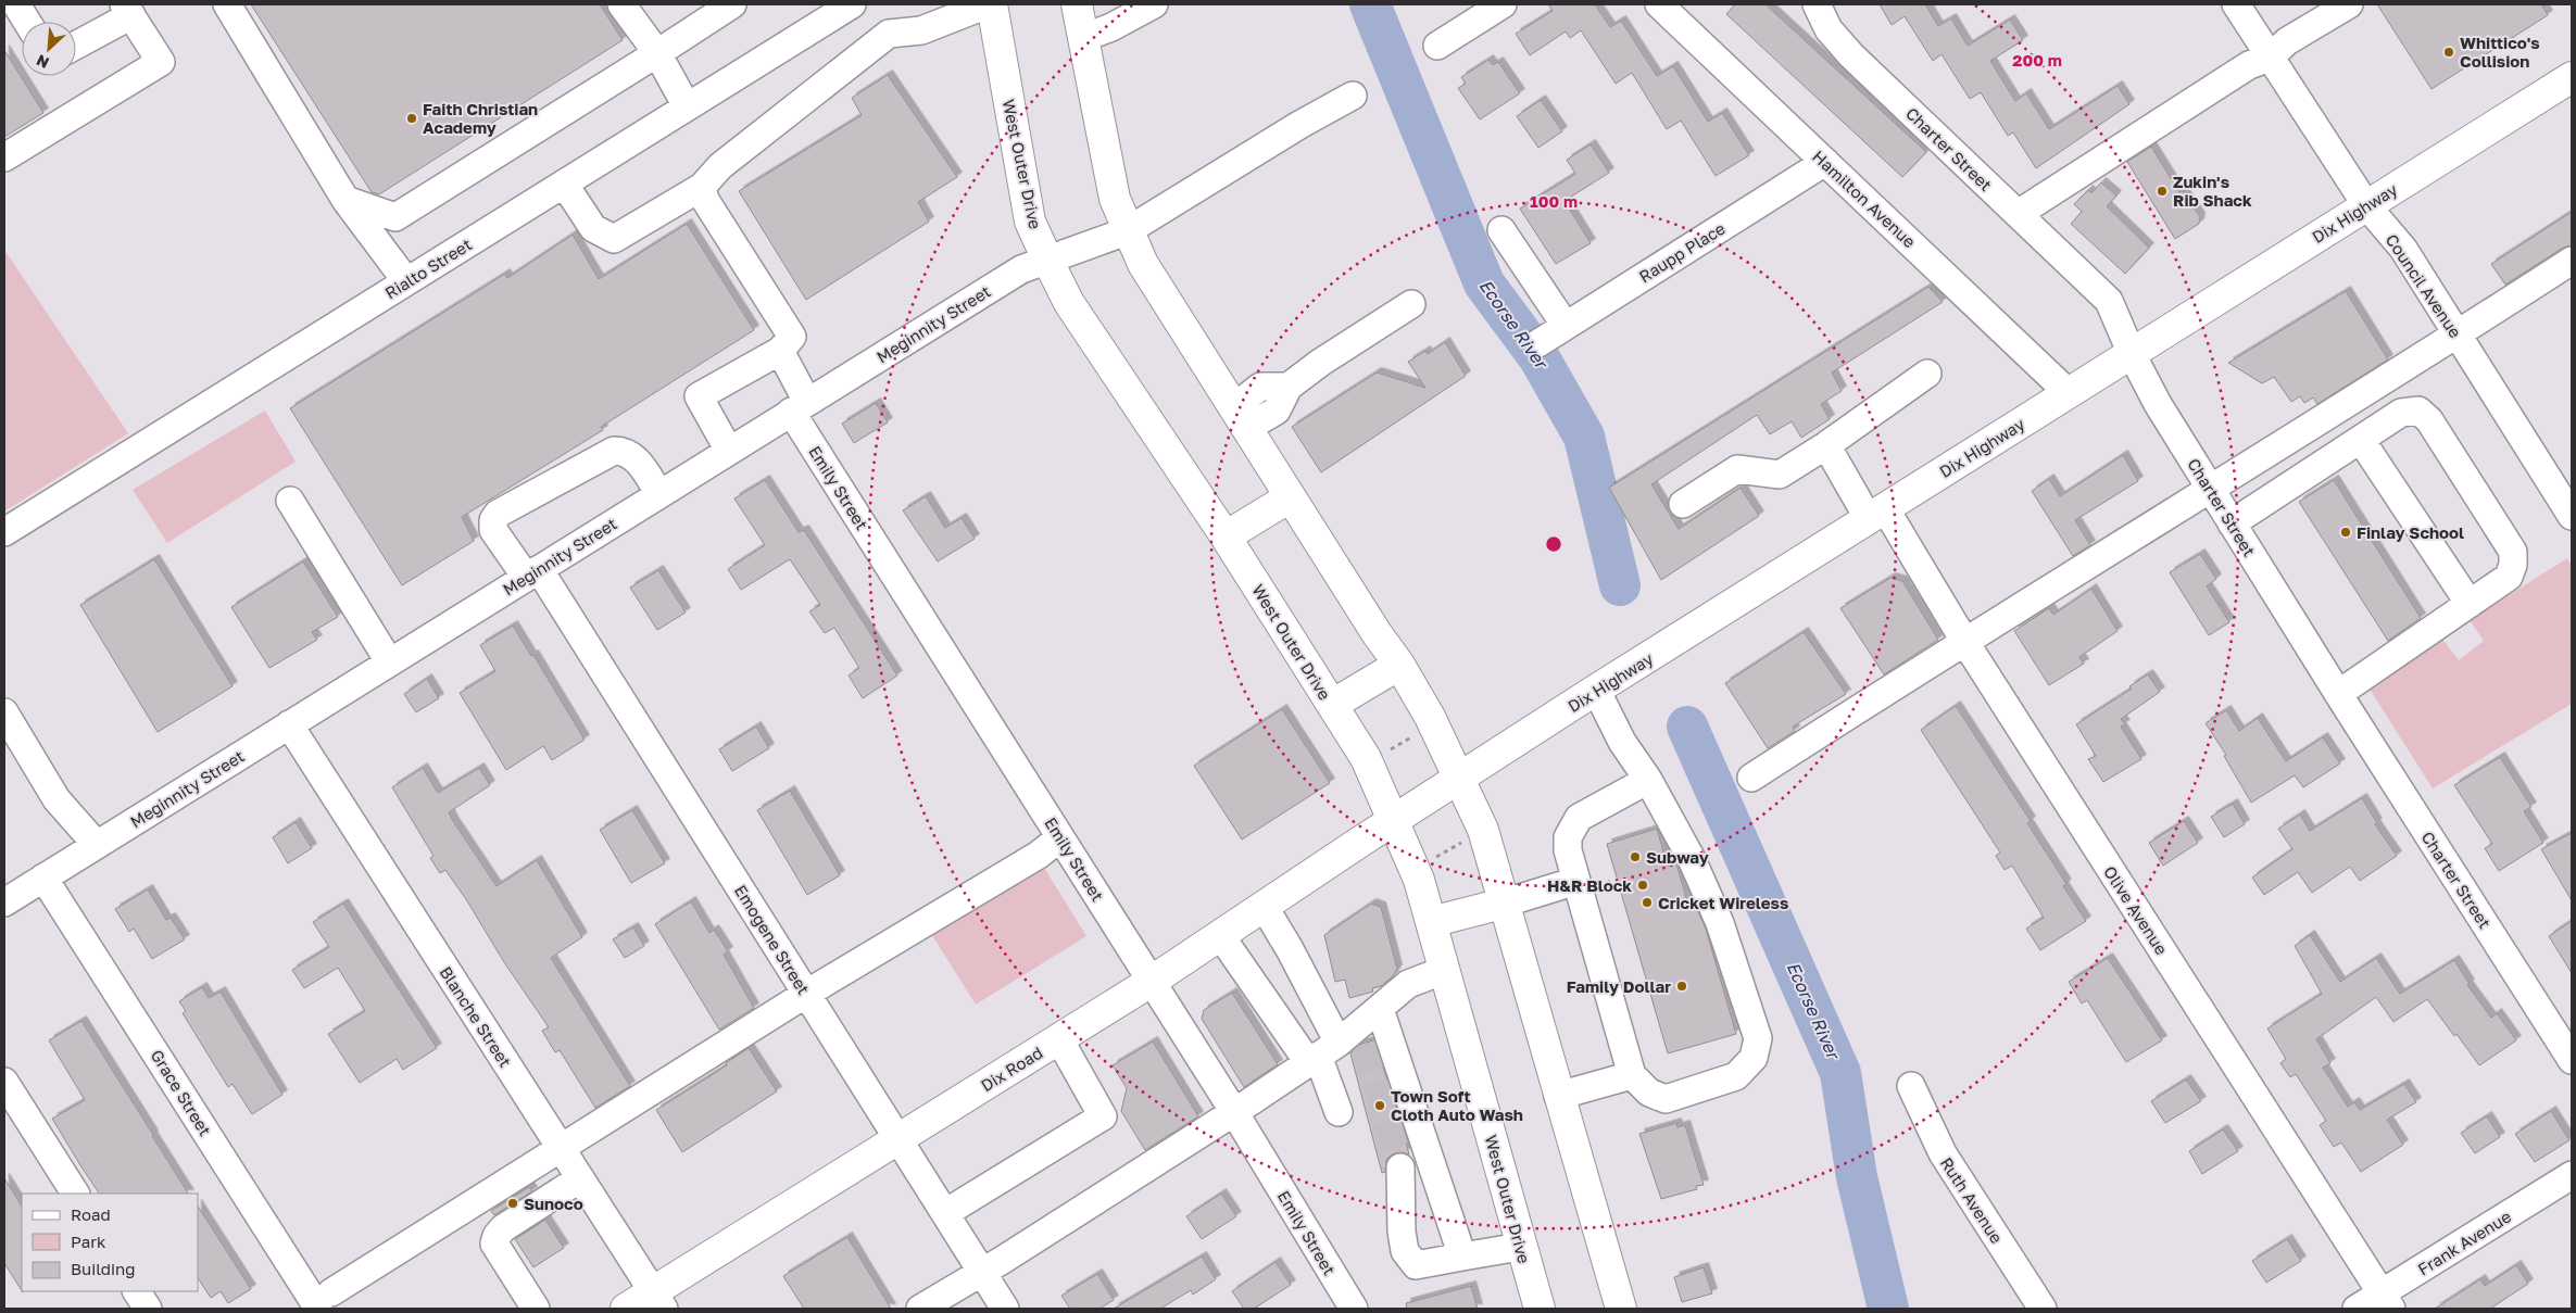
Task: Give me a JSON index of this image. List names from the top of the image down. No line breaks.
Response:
{"streets":{"main road":["West Outer Drive","Dix Highway","Dix Road"],"street":["Charter Street","Hamilton Avenue","Raupp Place","Rialto Street","Council Avenue","Meginnity Street","Emily Street","Olive Avenue","Emogene Street","Blanche Street","Grace Street","Ruth Avenue","Frank Avenue"]},"crossings":[["Charter Street","Dix Highway"],["West Outer Drive","Dix Highway"],["West Outer Drive","Meginnity Street"],["West Outer Drive","Dix Road"],["Hamilton Avenue","Dix Highway"],["Hamilton Avenue","Raupp Place"],["Dix Highway","Council Avenue"],["Dix Highway","Olive Avenue"],["Dix Highway","Dix Road"],["Meginnity Street","Emily Street"],["Meginnity Street","Emogene Street"],["Meginnity Street","Blanche Street"],["Meginnity Street","Grace Street"],["Emily Street","Dix Road"],["Olive Avenue","Frank Avenue"],["Emogene Street","Dix Road"],["Blanche Street","Dix Road"]],"water":["Ecorse River"],"places":["Whittico's Collision","Faith Christian Academy","Zukin's Rib Shack","Finlay School","Subway","H&R Block","Cricket Wireless","Family Dollar","Town Soft Cloth Auto Wash","Sunoco"],"legend":["Road","Park","Building"],"north":"bottom left","rings":["200 m","100 m"]}
